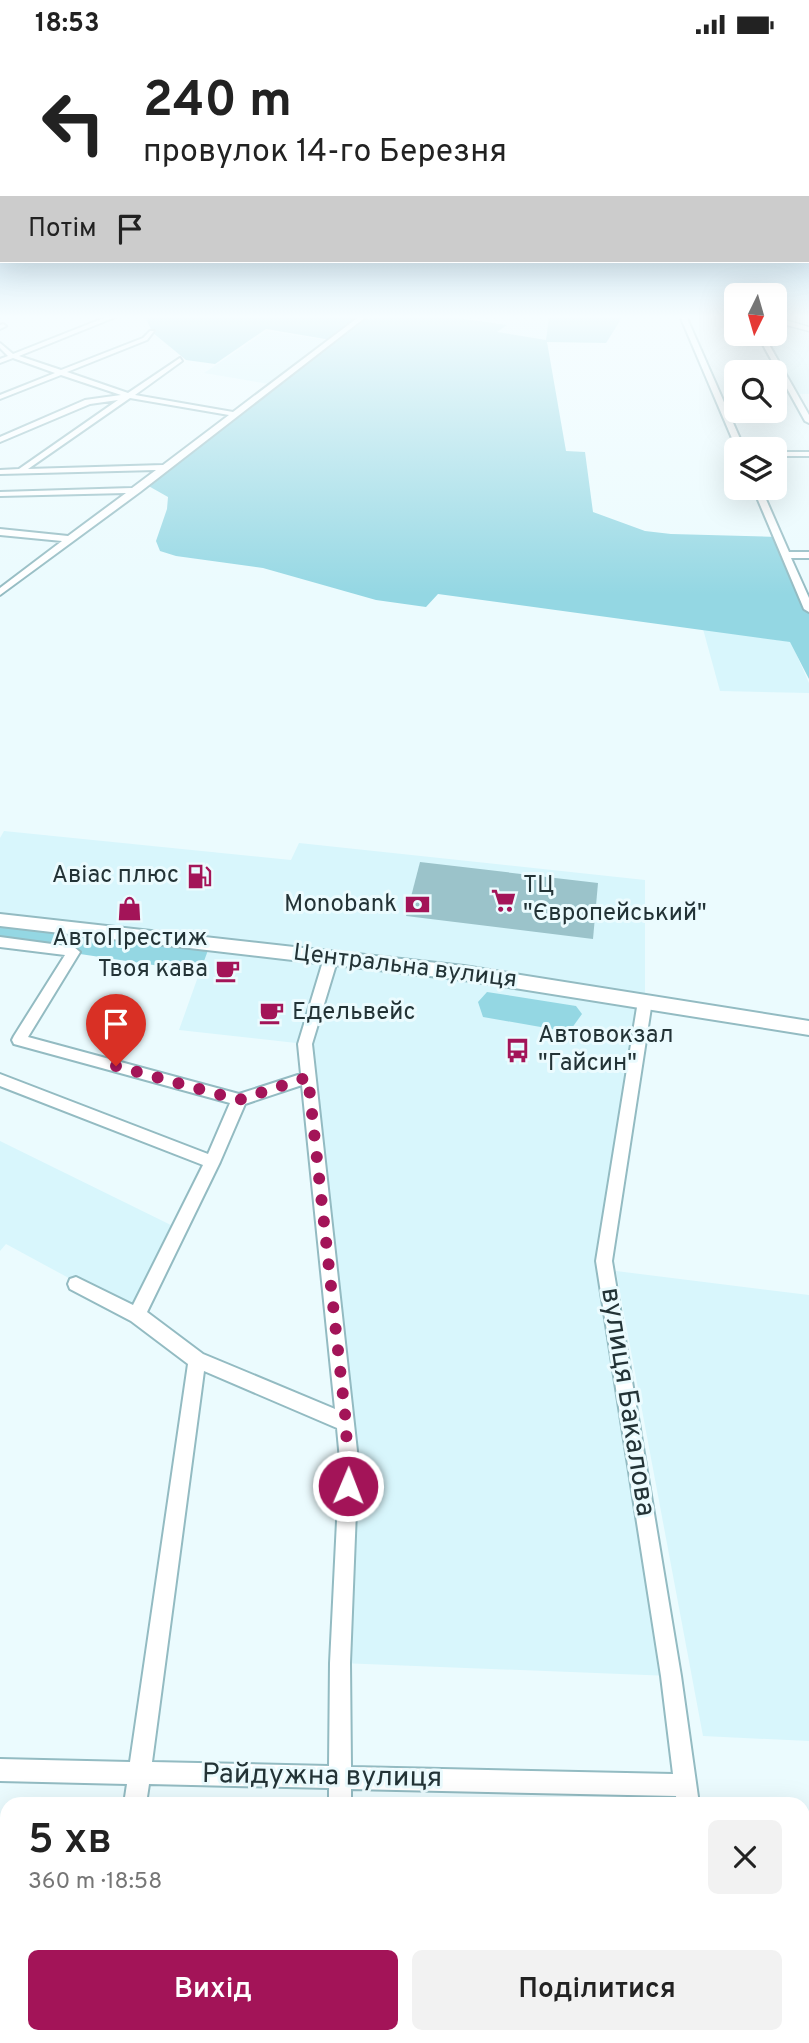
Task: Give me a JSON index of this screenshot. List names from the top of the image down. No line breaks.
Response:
{"streets":{"highway":["Центральна вулиця"],"street":["вулиця Бакалова","Райдужна вулиця"]},"crossings":[["Центральна вулиця","вулиця Бакалова"],["вулиця Бакалова","Райдужна вулиця"]],"places":{"fuel station":["Авіас плюс"],"supermarket":["ТЦ \"Європейський\""],"bank":["Monobank"],"shop":["АвтоПрестиж"],"cafe":["Твоя кава","Едельвейс"],"bus stop":["Автовокзал \"Гайсин\""]},"north":"bottom","page":{"status":"18:53","turn":["240 m","провулок 14-го Березня"],"then":"Потім","heading":["5 хв","360 m · 18:58"],"buttons":["Вихід","Поділитися"]}}
